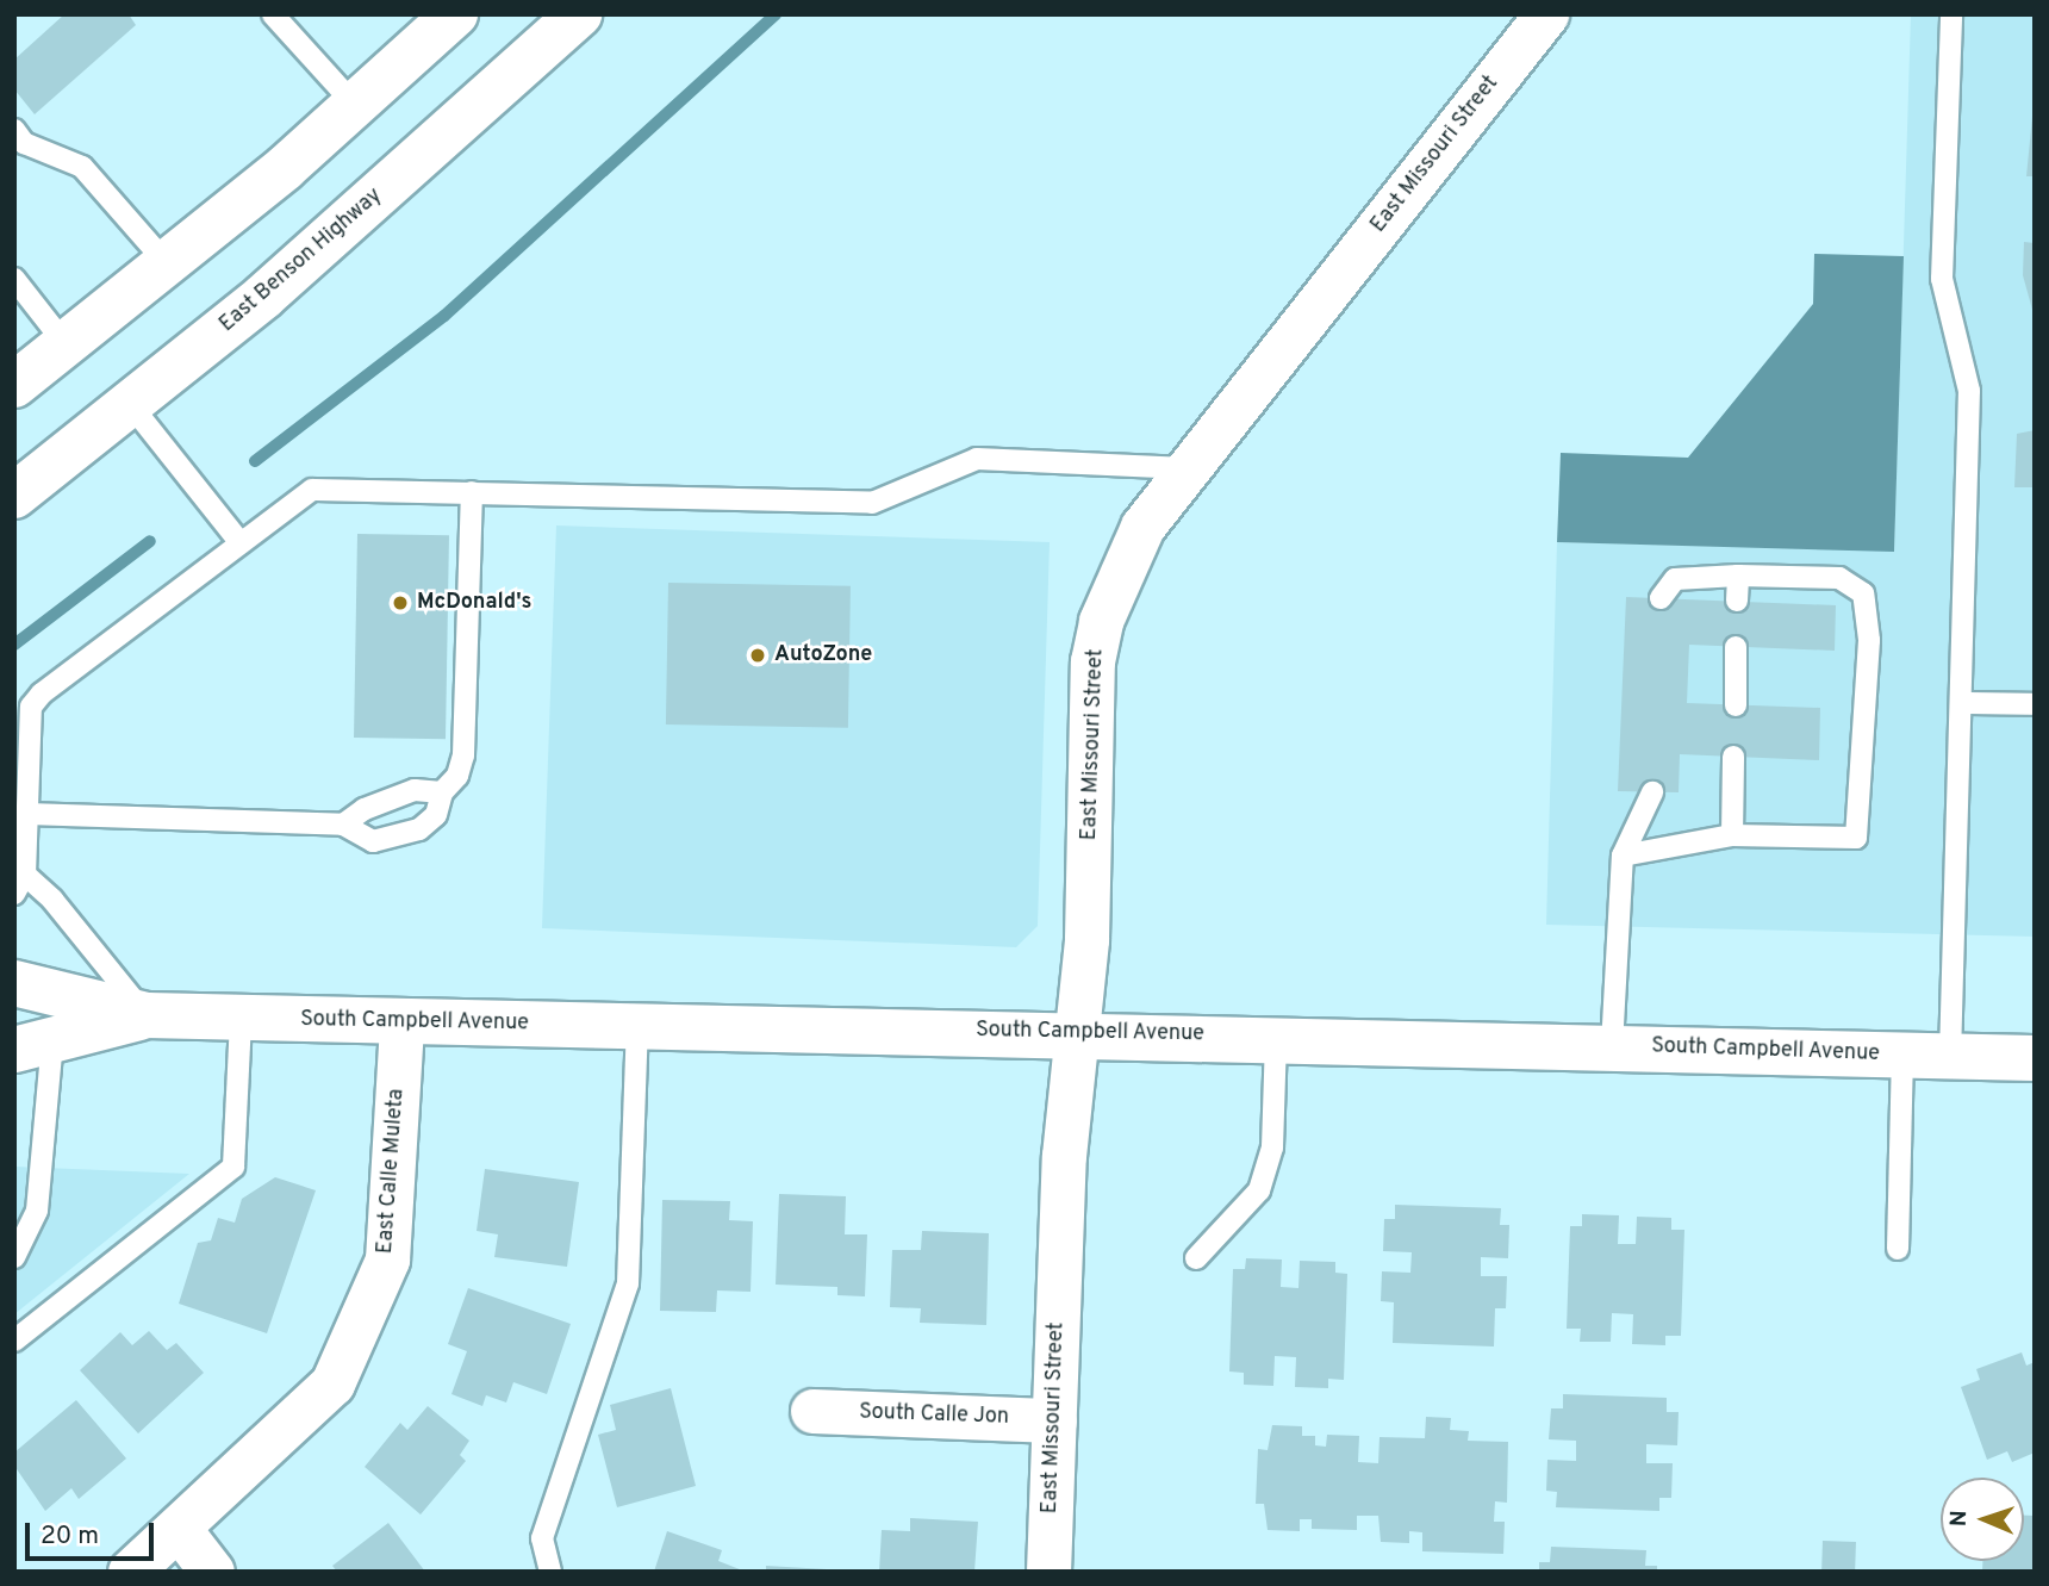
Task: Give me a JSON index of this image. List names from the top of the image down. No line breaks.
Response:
{"streets":{"main road":["East Benson Highway","South Campbell Avenue"],"street":["East Missouri Street","East Calle Muleta","South Calle Jon"]},"crossings":[["East Missouri Street","South Campbell Avenue"],["East Missouri Street","South Calle Jon"],["South Campbell Avenue","East Calle Muleta"]],"places":["McDonald's","AutoZone"],"scale_bar":"20 m","north":"left"}
